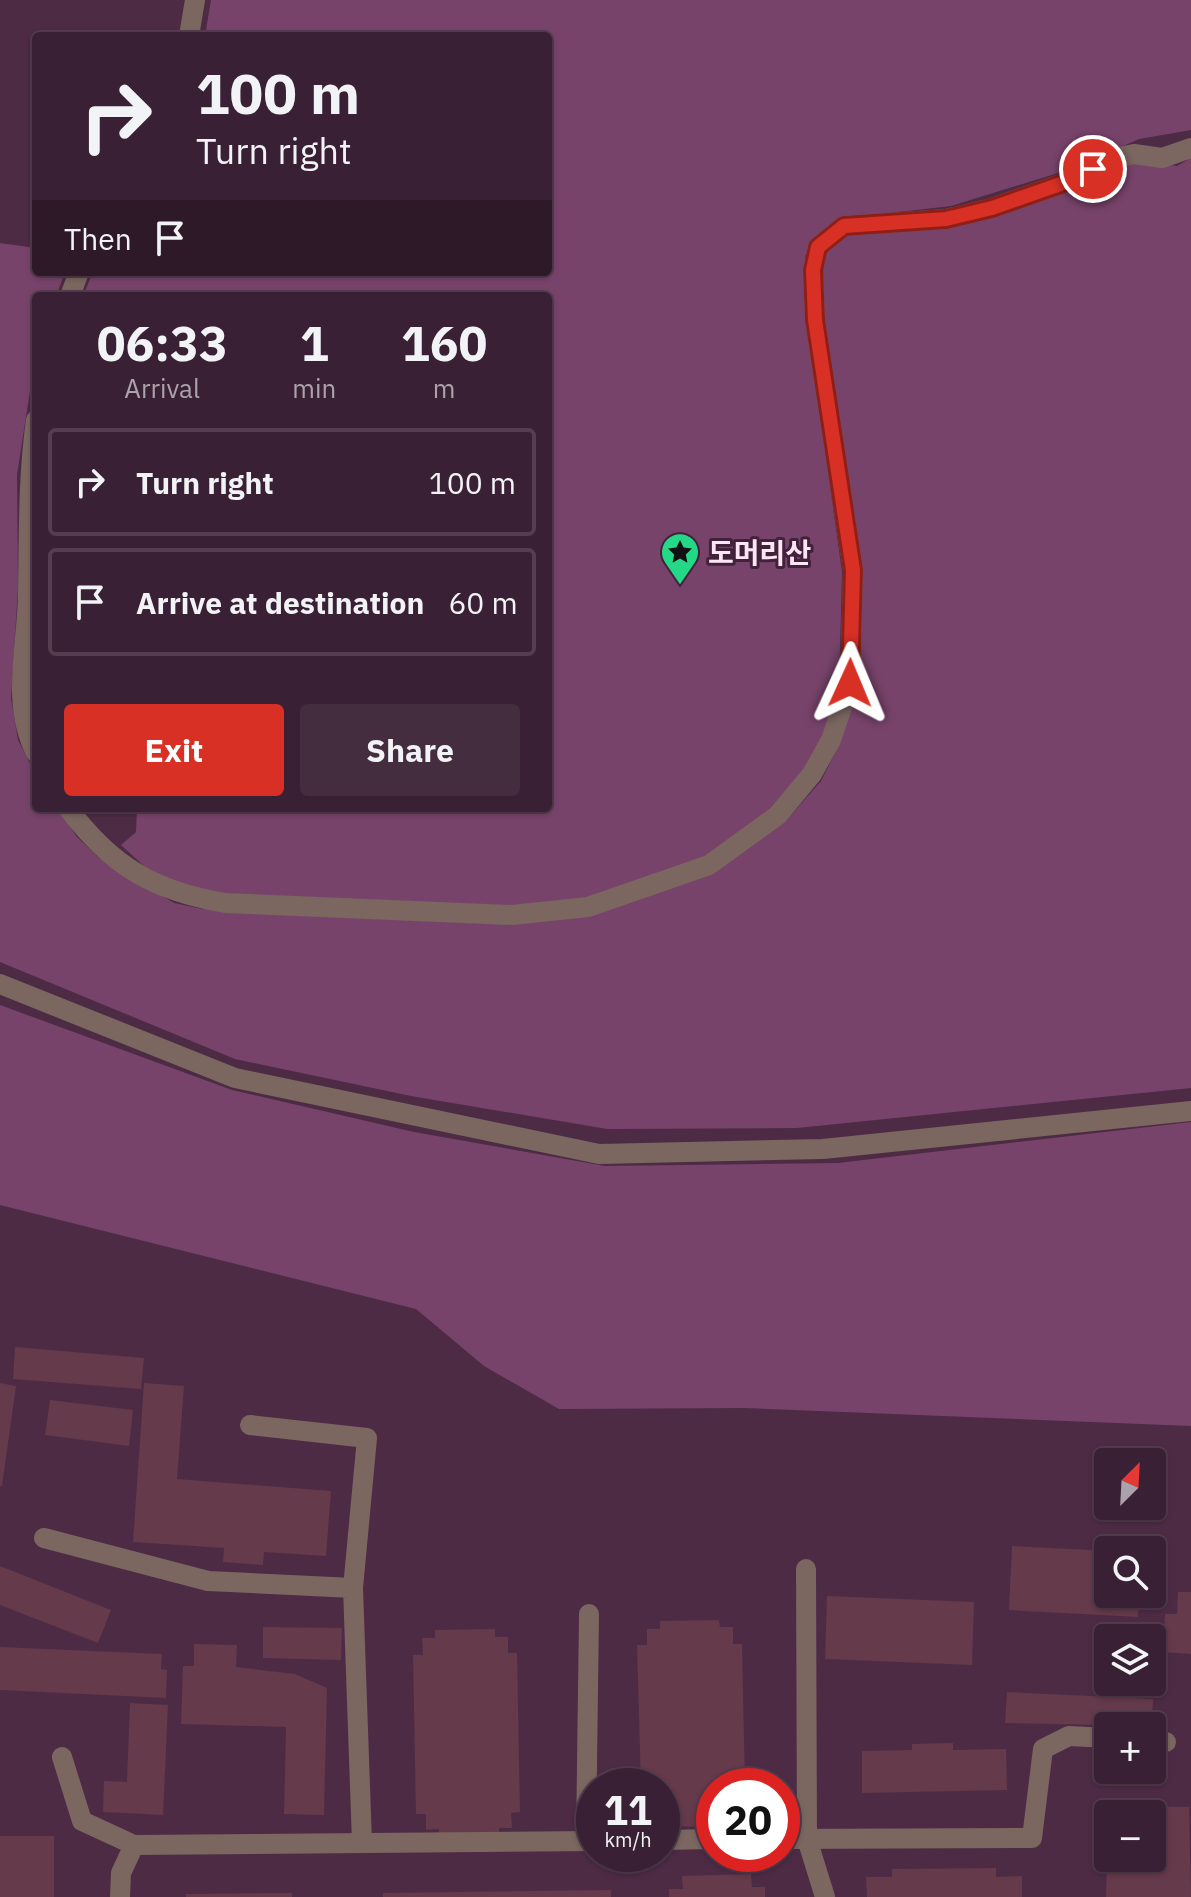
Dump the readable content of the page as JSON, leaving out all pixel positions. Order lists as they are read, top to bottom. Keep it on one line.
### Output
{"places":{"place":["도머리산"]},"north":"top right","page":{"turn":["100 m","Turn right"],"then":"Then","eta":["06:33","Arrival","1","min","160","m"],"list":[{"name":"Turn right","value":"100 m"},{"name":"Arrive at destination","value":"60 m"}],"buttons":["Exit","Share"],"map_buttons":["+","−"],"speed":"11 km/h","limit":"20"}}
